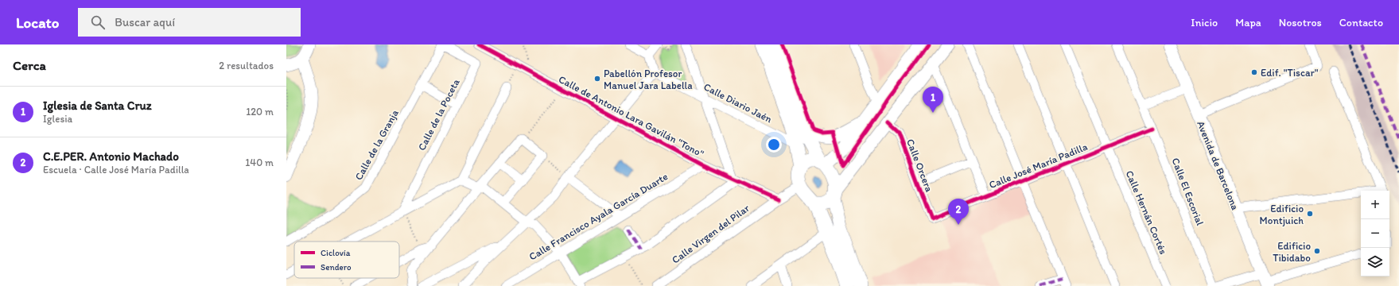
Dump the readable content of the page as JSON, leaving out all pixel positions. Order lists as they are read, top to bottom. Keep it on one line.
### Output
{"streets":{"street":["Calle Diario Jaén","Calle de la Poceta","Calle de Antonio Lara Gavilán \"Tono\"","Calle de la Granja","Calle Orcera","Calle José María Padilla","Avenida de Barcelona","Calle El Escorial","Calle Hernán Cortés","Calle Francisco Ayala García Duarte","Calle Virgen del Pilar"]},"crossings":[["Calle de la Poceta","Calle de la Granja"],["Calle de Antonio Lara Gavilán \"Tono\"","Calle Francisco Ayala García Duarte"],["Calle de Antonio Lara Gavilán \"Tono\"","Calle Virgen del Pilar"],["Calle Orcera","Calle José María Padilla"],["Calle José María Padilla","Calle El Escorial"],["Calle José María Padilla","Calle Hernán Cortés"]],"places":["Edif. \"Tiscar\"","Pabellón Profesor Manuel Jara Labella","Edificio Montjuich","Edificio Tibidabo"],"legend":["Ciclovía","Sendero"],"page":{"header":"Locato","search":"Buscar aquí","nav":["Inicio","Mapa","Nosotros","Contacto"],"heading":["Cerca","2 resultados"],"list":[{"mark":"1","name":"Iglesia de Santa Cruz","note":"Iglesia","value":"120 m"},{"mark":"2","name":"C.E.PER. Antonio Machado","note":"Escuela · Calle José María Padilla","value":"140 m"}],"pins":["1","2"],"map_buttons":["+","−"]}}
